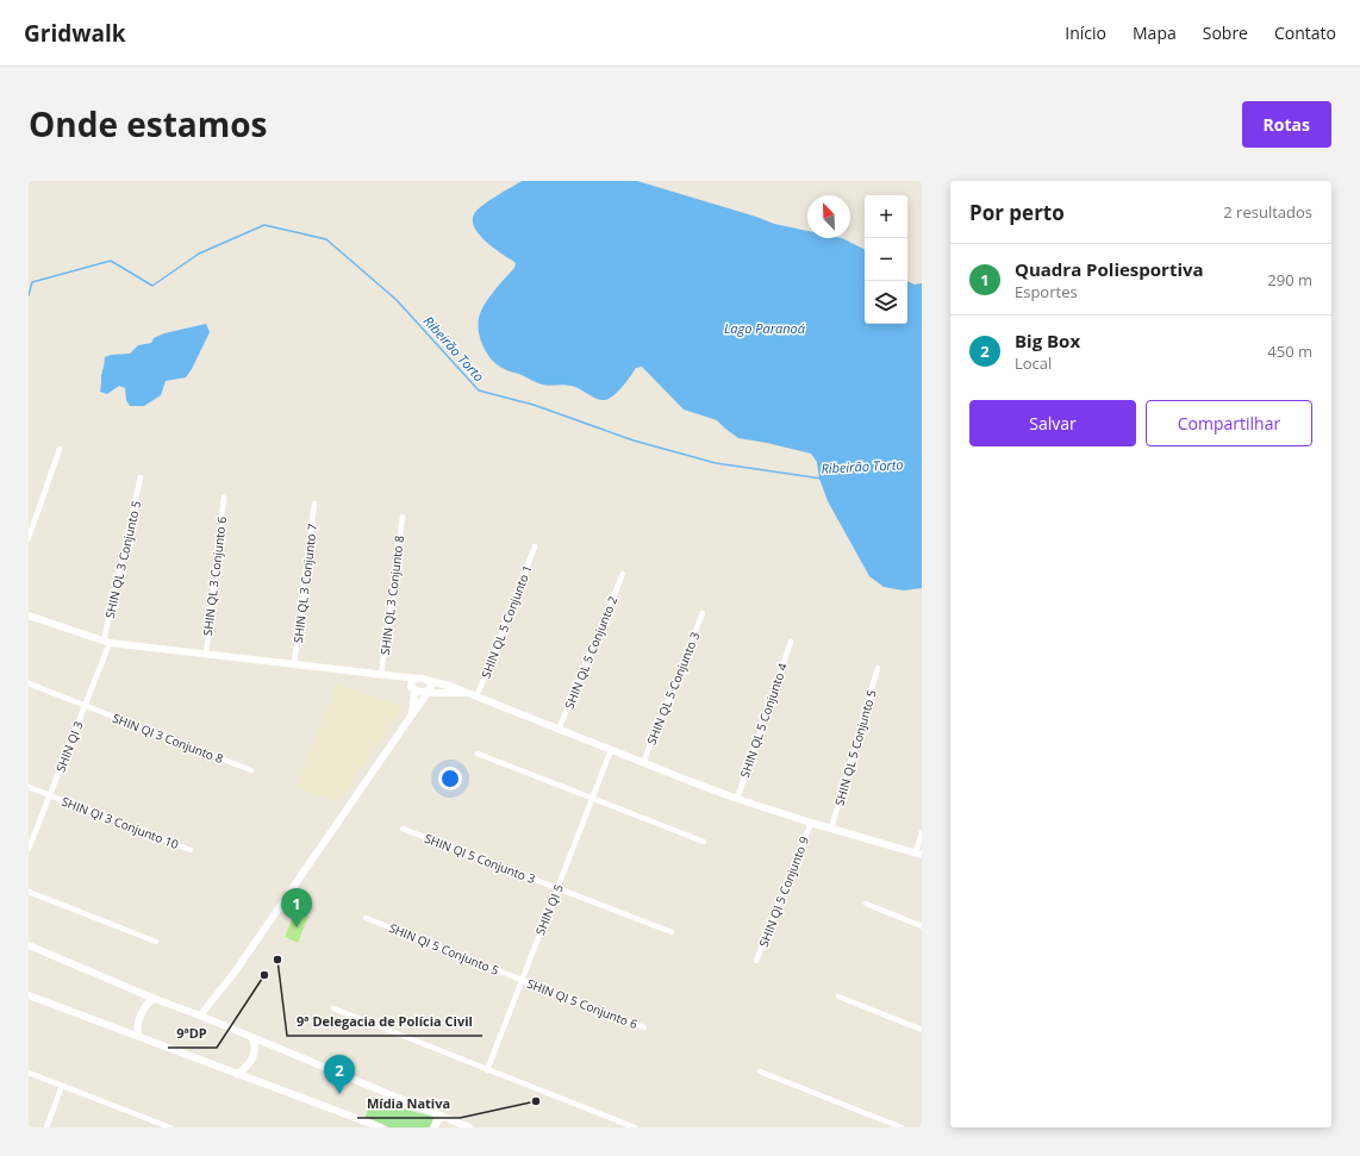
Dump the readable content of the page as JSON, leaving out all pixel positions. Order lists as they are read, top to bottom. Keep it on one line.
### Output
{"streets":{"street":["SHIN QL 3 Conjunto 5","SHIN QL 3 Conjunto 6","SHIN QL 3 Conjunto 7","SHIN QL 3 Conjunto 8","SHIN QL 5 Conjunto 1","SHIN QL 5 Conjunto 2","SHIN QL 5 Conjunto 3","SHIN QL 5 Conjunto 4","SHIN QI 3 Conjunto 8","SHIN QI 3","SHIN QL 5 Conjunto 5","SHIN QI 3 Conjunto 10","SHIN QI 5 Conjunto 3","SHIN QI 5 Conjunto 9","SHIN QI 5","SHIN QI 5 Conjunto 5","SHIN QI 5 Conjunto 6"]},"crossings":[["SHIN QL 3 Conjunto 5","SHIN QI 3"],["SHIN QI 3 Conjunto 8","SHIN QI 3"],["SHIN QI 3","SHIN QI 3 Conjunto 10"],["SHIN QI 5 Conjunto 3","SHIN QI 5"],["SHIN QI 5","SHIN QI 5 Conjunto 5"],["SHIN QI 5","SHIN QI 5 Conjunto 6"],["SHIN QI 5 Conjunto 5","SHIN QI 5 Conjunto 6"]],"water":["Lago Paranoá","Ribeirão Torto"],"places":["9ª Delegacia de Polícia Civil","9ªDP","Mídia Nativa"],"north":"top left","page":{"header":"Gridwalk","nav":["Início","Mapa","Sobre","Contato"],"title":"Onde estamos","buttons":["Rotas",["Salvar","Compartilhar"]],"heading":["Por perto","2 resultados"],"map_buttons":["+","−"],"list":[{"mark":"1","name":"Quadra Poliesportiva","note":"Esportes","value":"290 m"},{"mark":"2","name":"Big Box","note":"Local","value":"450 m"}],"pins":["1","2"]}}
